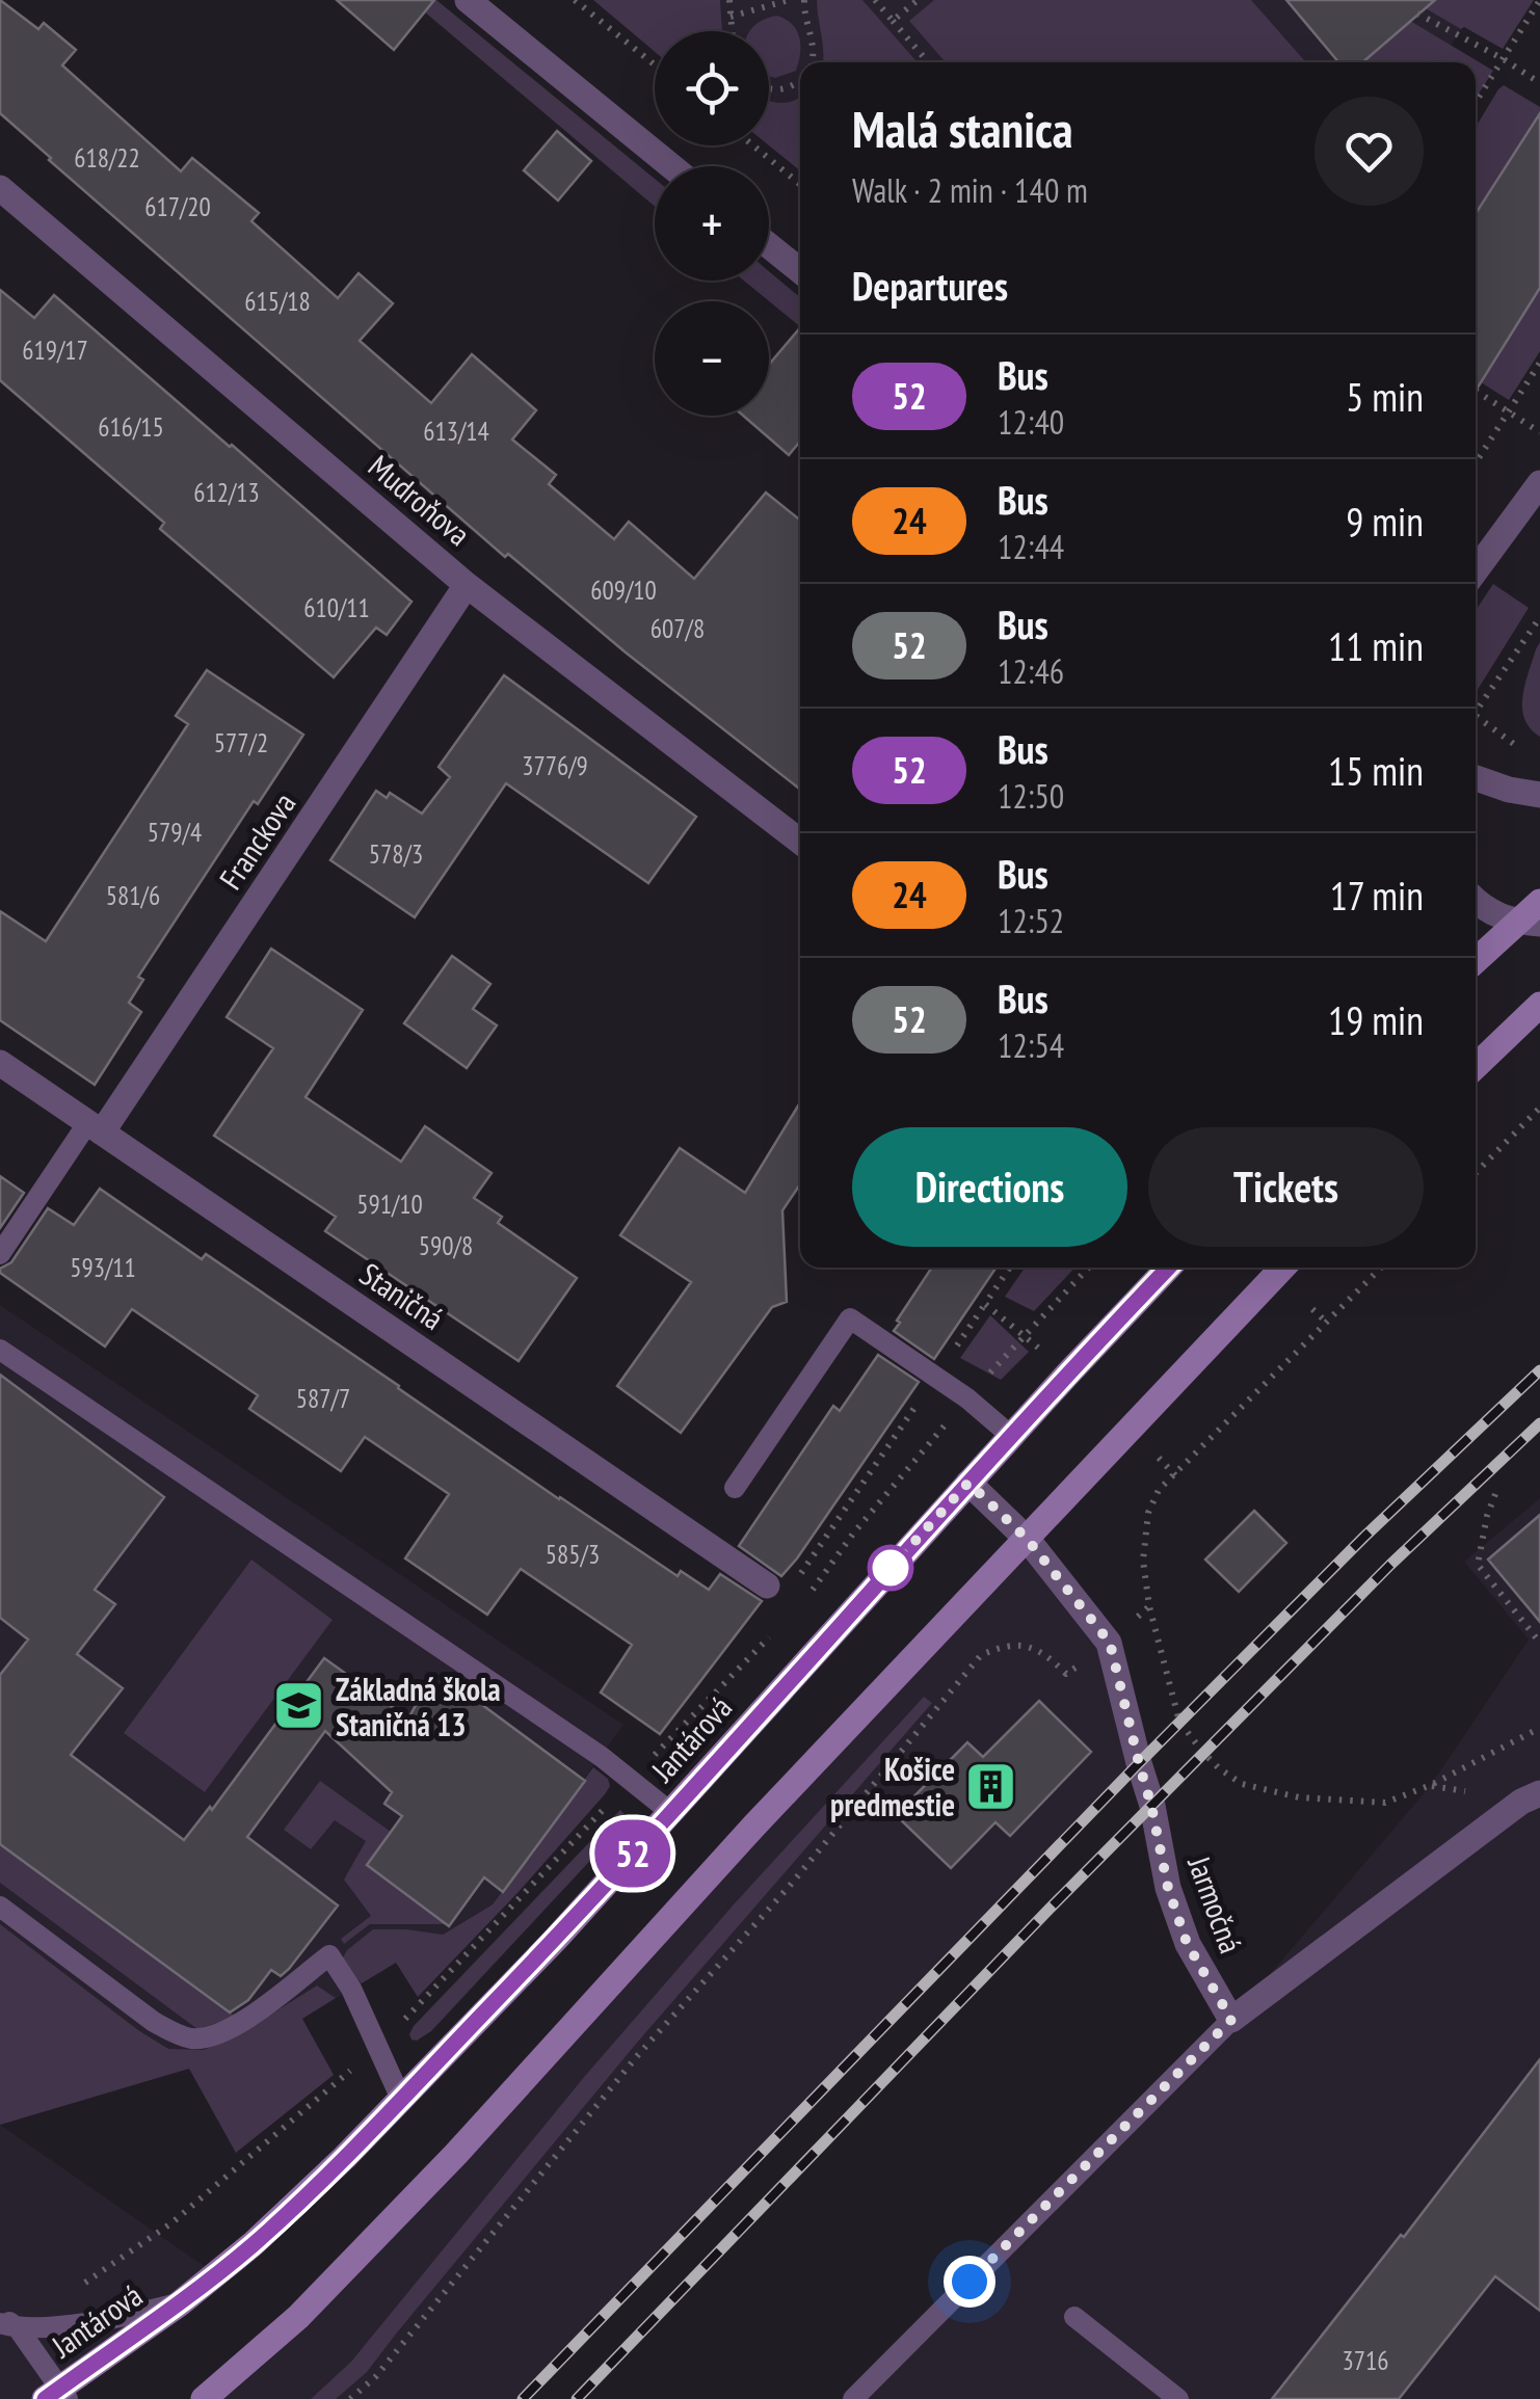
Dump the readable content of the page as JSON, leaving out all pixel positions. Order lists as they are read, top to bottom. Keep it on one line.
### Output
{"streets":{"street":["Mudroňova","Franckova","Staničná","Jantárová","Jarmočná"]},"crossings":[["Mudroňova","Franckova"],["Franckova","Staničná"],["Jantárová","Jarmočná"]],"places":{"school or university":["Základná škola Staničná 13"],"building":["Košice predmestie"]},"lines":["bus line 52"],"house_numbers":["618/22","617/20","615/18","619/17","616/15","613/14","612/13","609/10","610/11","607/8","577/2","3776/9","579/4","578/3","581/6","591/10","590/8","593/11","587/7","585/3","3716"],"page":{"on_map":"52","map_buttons":["+","−"],"heading":[["Malá stanica","Walk · 2 min · 140 m"],"Departures"],"list":[{"mark":"52","name":"Bus","note":"12:40","value":"5 min"},{"mark":"24","name":"Bus","note":"12:44","value":"9 min"},{"mark":"52","name":"Bus","note":"12:46","value":"11 min"},{"mark":"52","name":"Bus","note":"12:50","value":"15 min"},{"mark":"24","name":"Bus","note":"12:52","value":"17 min"},{"mark":"52","name":"Bus","note":"12:54","value":"19 min"}],"buttons":["Directions","Tickets"]}}
